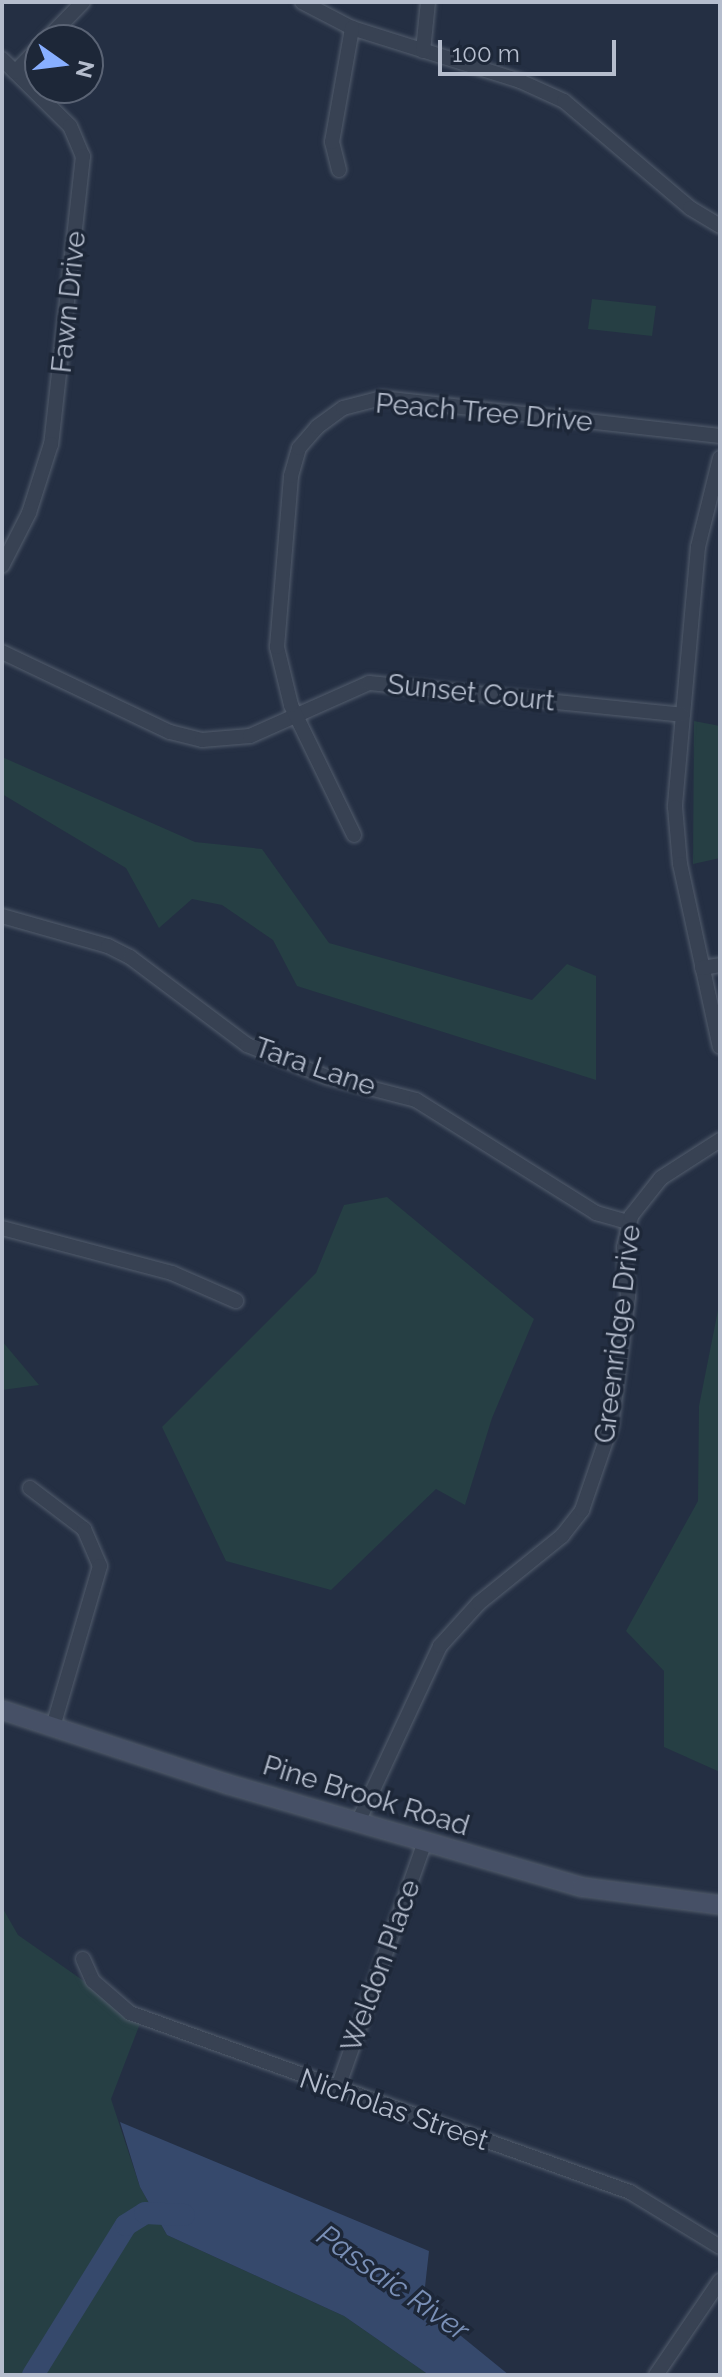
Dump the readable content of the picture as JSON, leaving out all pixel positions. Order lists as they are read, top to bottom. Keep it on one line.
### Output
{"streets":{"street":["Fawn Drive","Peach Tree Drive","Sunset Court","Tara Lane","Greenridge Drive","Pine Brook Road","Weldon Place","Nicholas Street"]},"crossings":[["Peach Tree Drive","Sunset Court"],["Tara Lane","Greenridge Drive"],["Greenridge Drive","Pine Brook Road"],["Pine Brook Road","Weldon Place"],["Weldon Place","Nicholas Street"]],"water":["Passaic River"],"scale_bar":"100 m","north":"right"}
